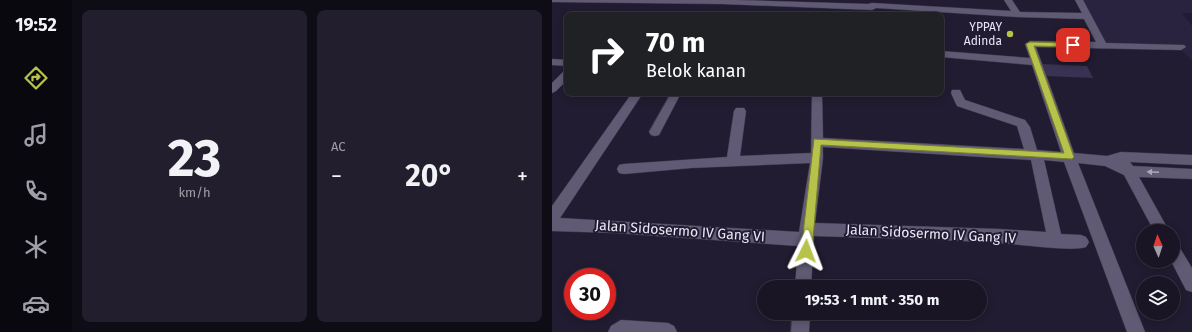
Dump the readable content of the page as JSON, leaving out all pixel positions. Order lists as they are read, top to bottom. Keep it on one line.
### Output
{"streets":{"street":["Jalan Sidosermo IV Gang VI","Jalan Sidosermo IV Gang IV"]},"crossings":[["Jalan Sidosermo IV Gang VI","Jalan Sidosermo IV Gang IV"]],"places":["YPPAY Adinda"],"north":"top","page":{"tabs":"19:52","tile":[["23","km/h"],"AC"],"turn":["70 m","Belok kanan"],"heat":["−","20°","+"],"limit":"30","trip":"19:53 · 1 mnt · 350 m"}}
